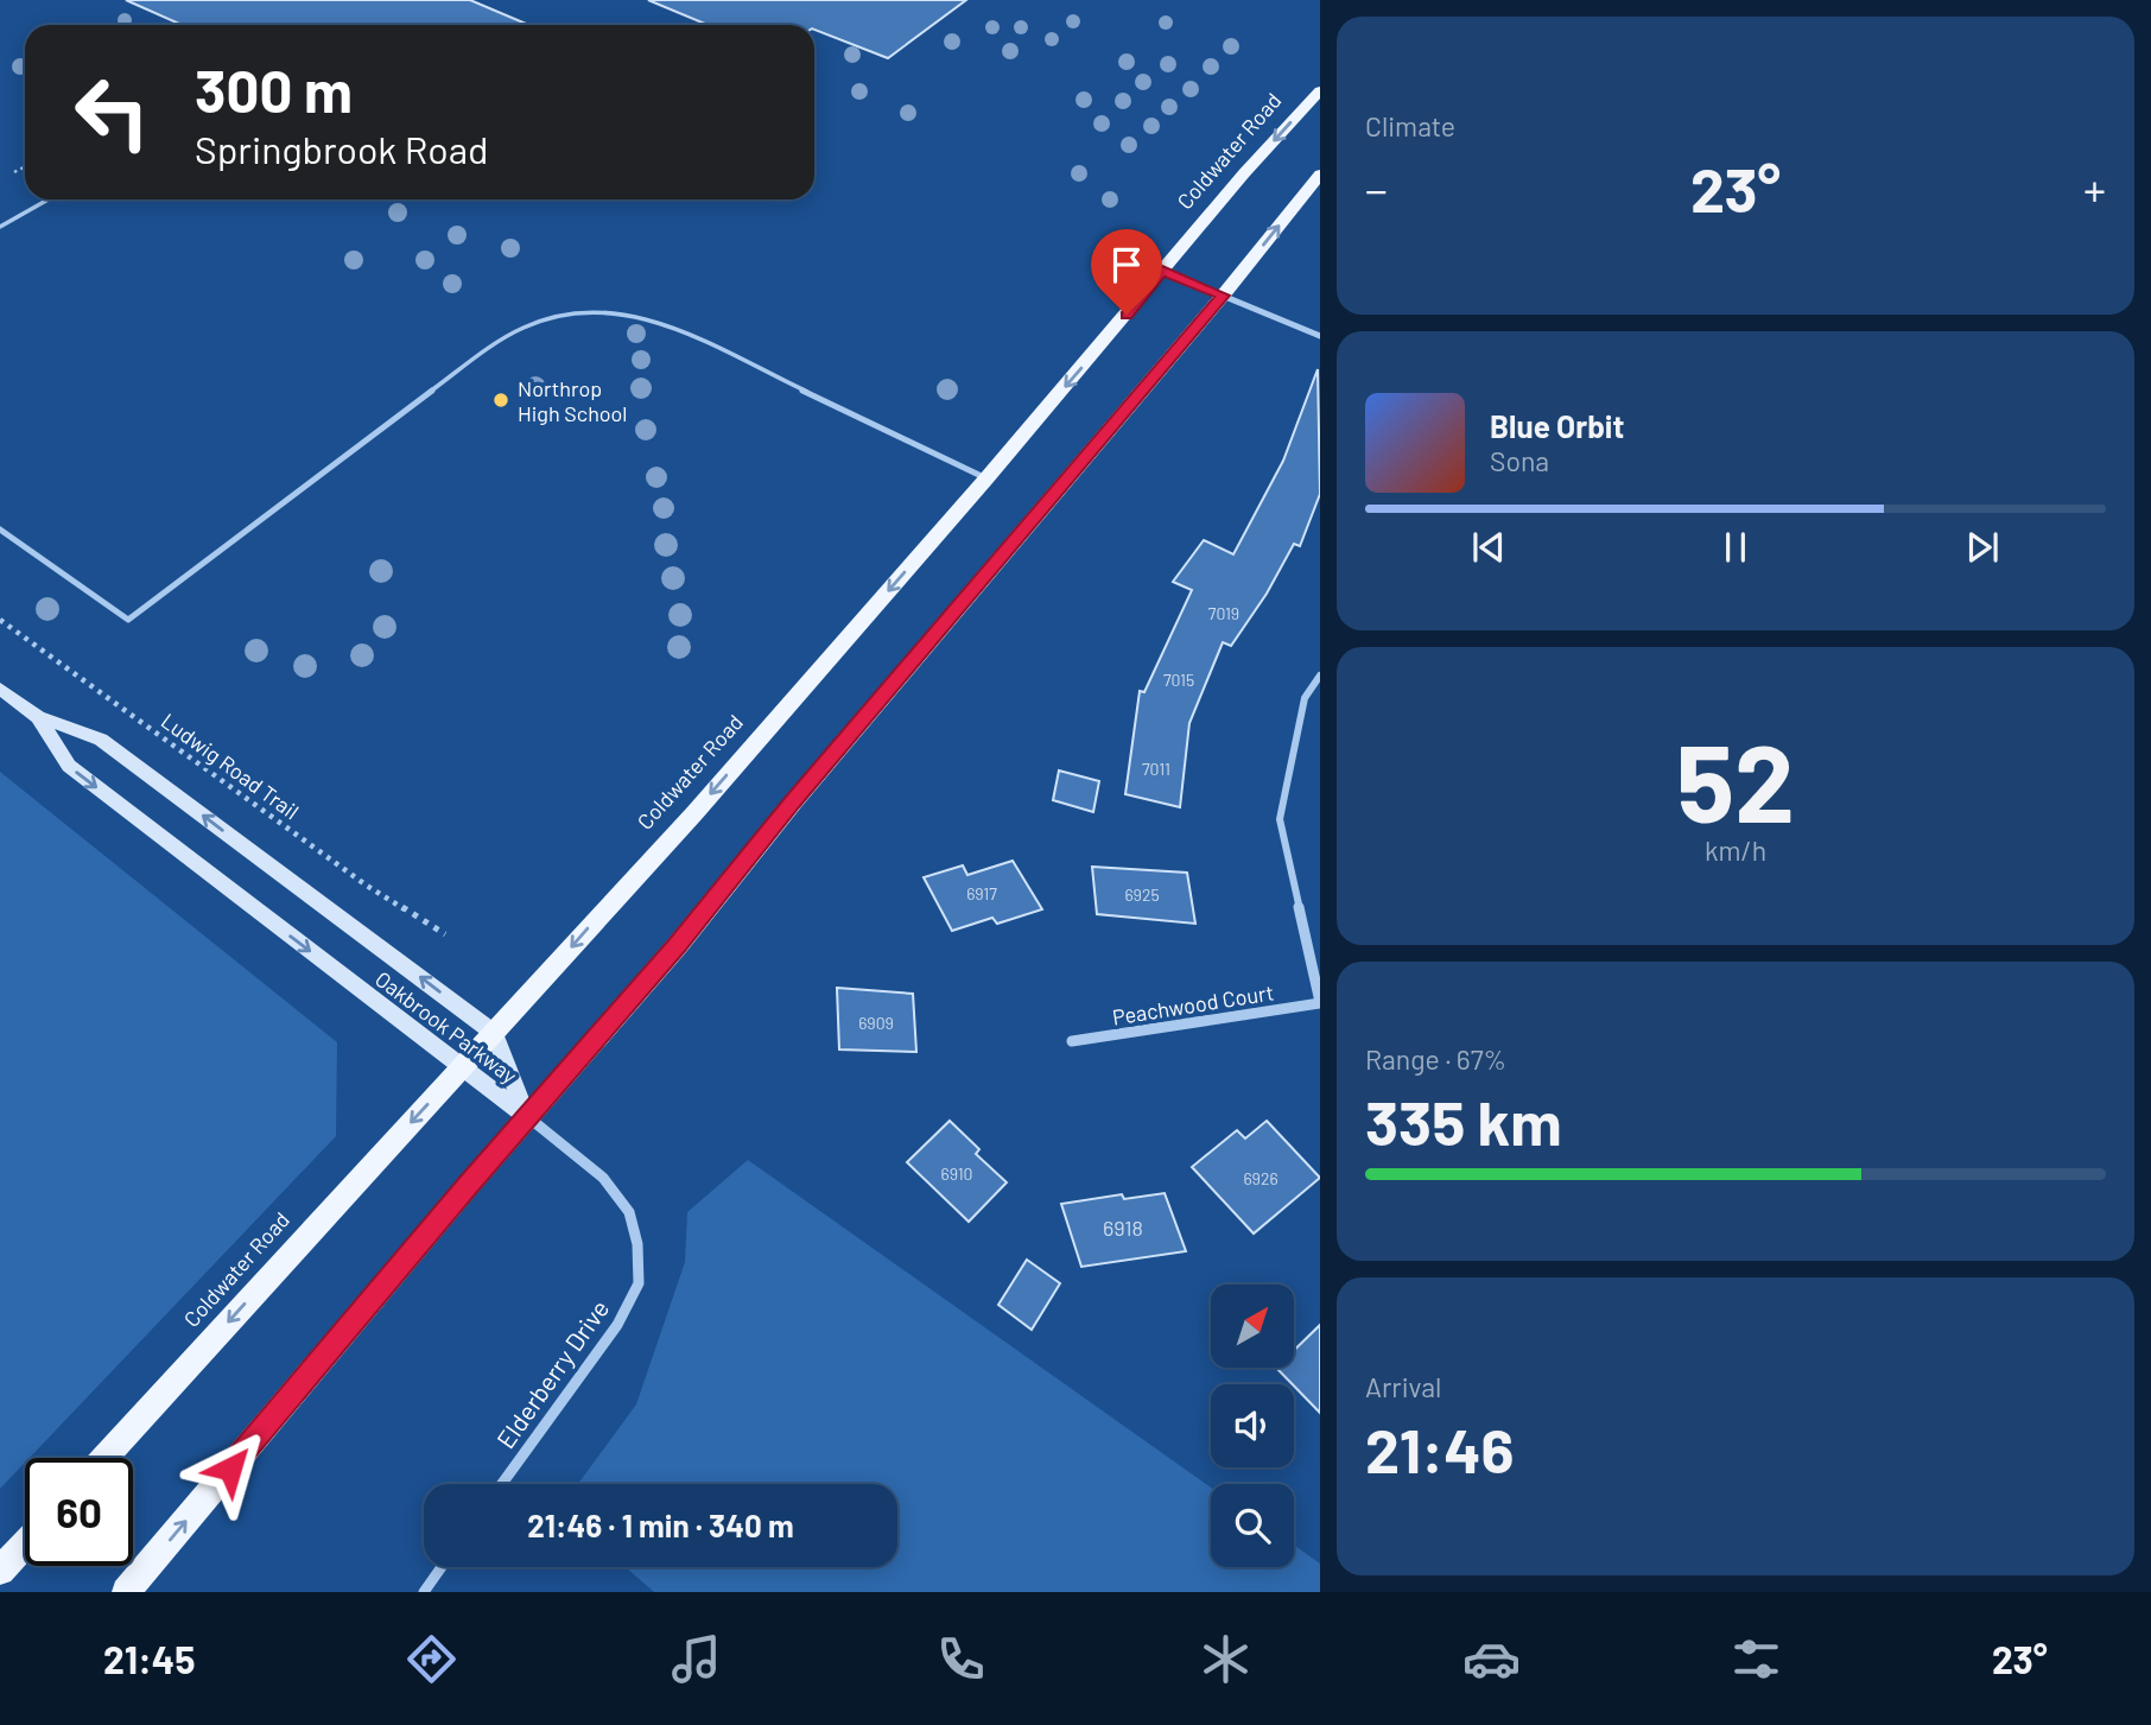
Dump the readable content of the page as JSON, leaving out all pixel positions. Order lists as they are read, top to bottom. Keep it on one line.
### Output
{"streets":{"main road":["Coldwater Road","Oakbrook Parkway"],"street":["Peachwood Court","Elderberry Drive"],"path":["Ludwig Road Trail"]},"crossings":[["Coldwater Road","Oakbrook Parkway"],["Oakbrook Parkway","Elderberry Drive"]],"places":["Northrop High School"],"house_numbers":["7019","7015","7011","6917","6925","6909","6910","6926","6918"],"north":"top right","page":{"tile":["Climate",["52","km/h"],["Range · 67%","335 km"],["Arrival","21:46"]],"turn":["300 m","Springbrook Road"],"heat":["−","23°","+"],"song":["Blue Orbit","Sona"],"limit":"60","trip":"21:46 · 1 min · 340 m","tabs":["21:45","23°"]}}
